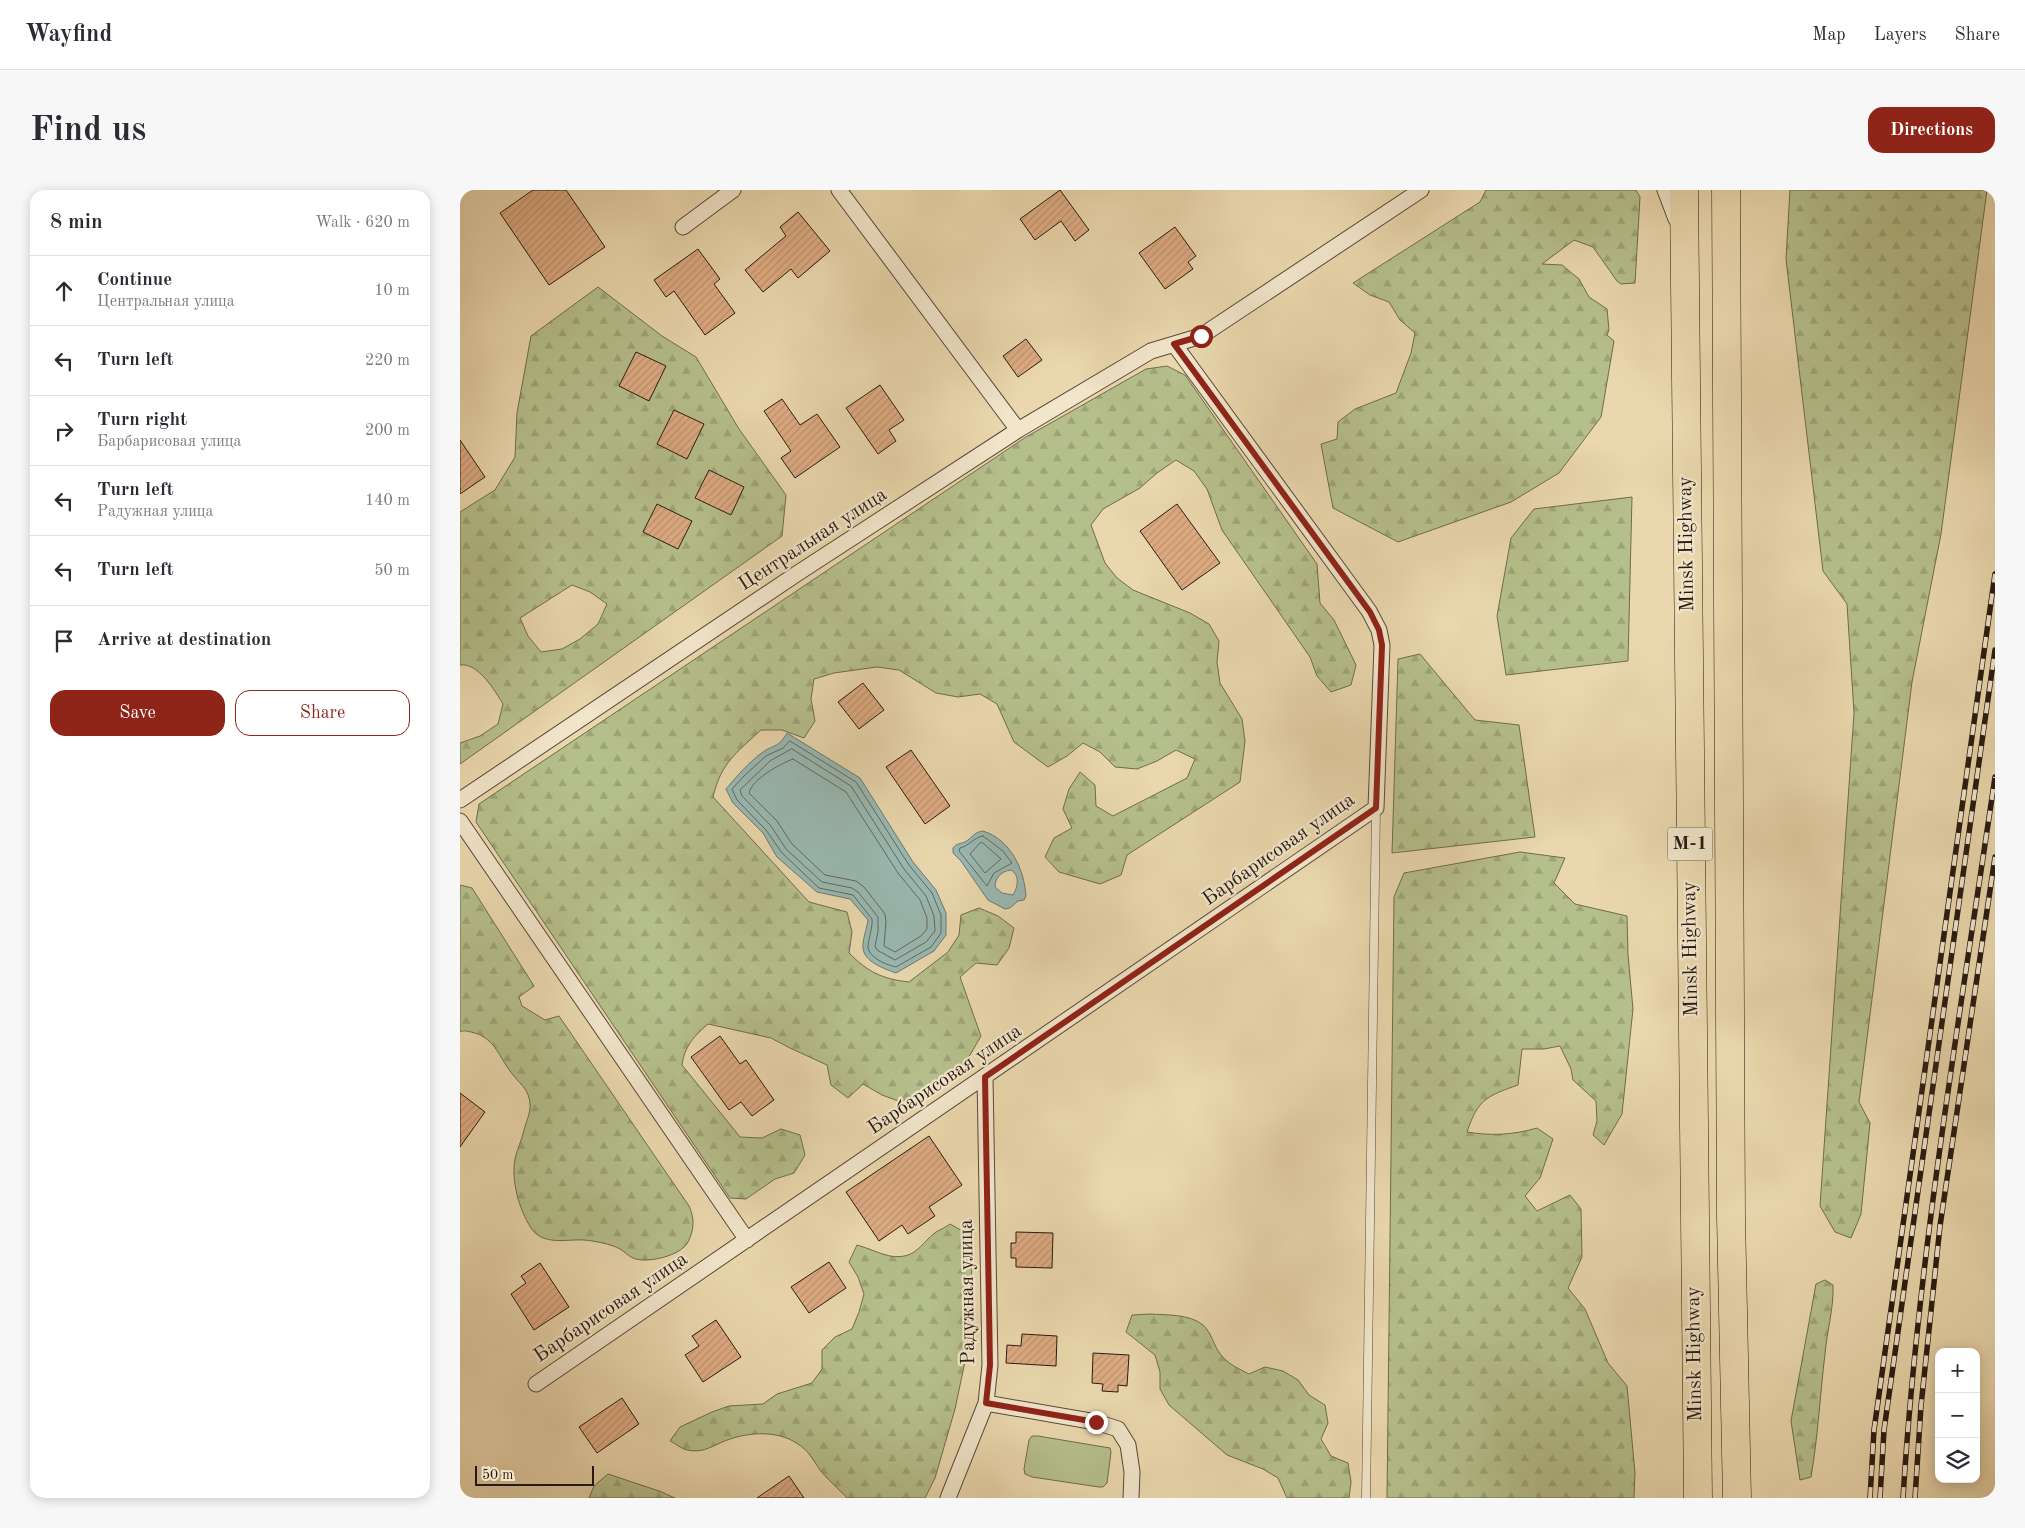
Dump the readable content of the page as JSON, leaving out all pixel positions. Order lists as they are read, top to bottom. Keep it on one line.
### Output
{"streets":{"highway":["Minsk Highway","М-1"],"street":["Центральная улица","Барбарисовая улица","Радужная улица"]},"crossings":[["Барбарисовая улица","Радужная улица"]],"scale_bar":"50 m","page":{"header":"Wayfind","nav":["Map","Layers","Share"],"buttons":["Directions",["Save","Share"]],"title":"Find us","heading":["8 min","Walk · 620 m"],"list":[["Continue","Центральная улица","10 m"],["Turn left","220 m"],["Turn right","Барбарисовая улица","200 m"],["Turn left","Радужная улица","140 m"],["Turn left","50 m"],"Arrive at destination"],"map_buttons":["+","−"],"scale":"50 m"}}
